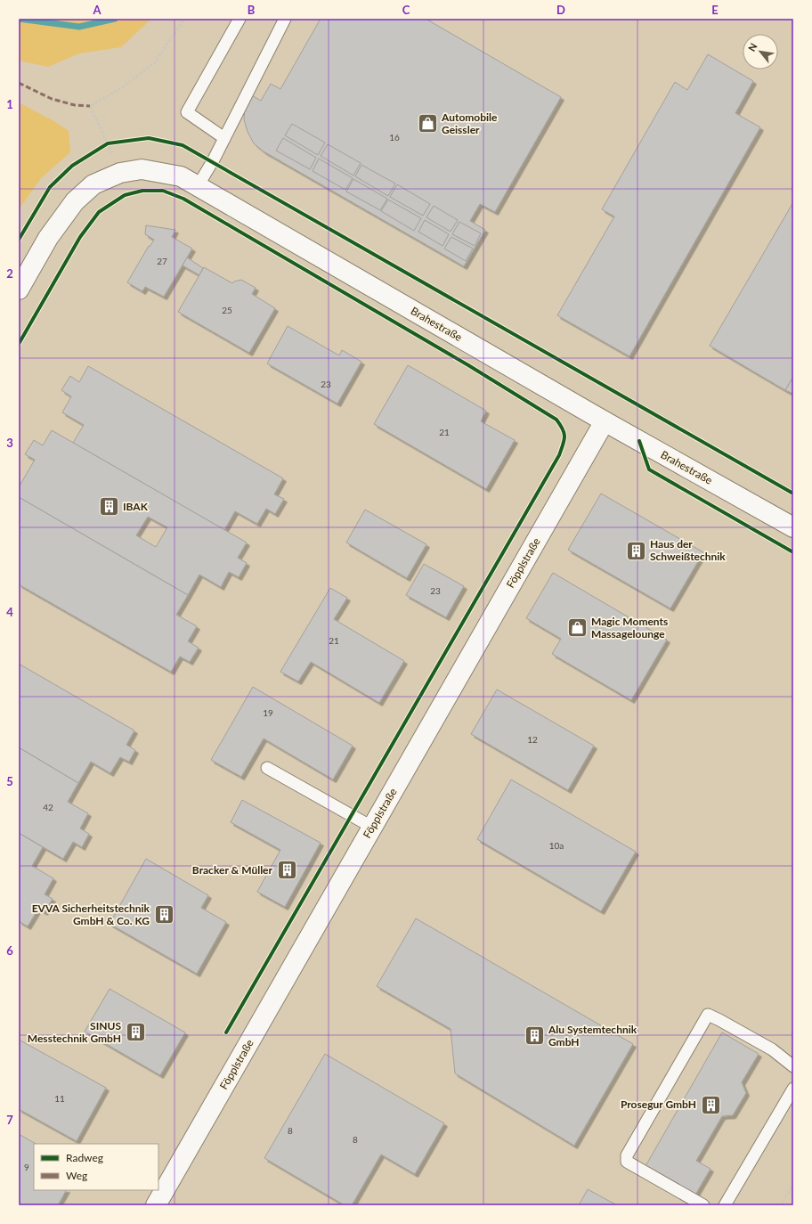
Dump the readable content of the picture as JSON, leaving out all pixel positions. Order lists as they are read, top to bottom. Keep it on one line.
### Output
{"streets":{"street":["Brahestraße","Föpplstraße"]},"crossings":[["Brahestraße","Föpplstraße"]],"places":{"shop":["Automobile Geissler","Magic Moments Massagelounge"],"building":["IBAK","Haus der Schweißtechnik","Bracker & Müller","EVVA Sicherheitstechnik GmbH & Co. KG","SINUS Messtechnik GmbH","Alu Systemtechnik GmbH","Prosegur GmbH"]},"house_numbers":["16","27","25","23","21","23","21","19","12","42","10a","11","8","8","9"],"legend":["Radweg","Weg"],"north":"top left","grid":{"columns":["A","B","C","D","E"],"rows":["1","2","3","4","5","6","7"]}}
